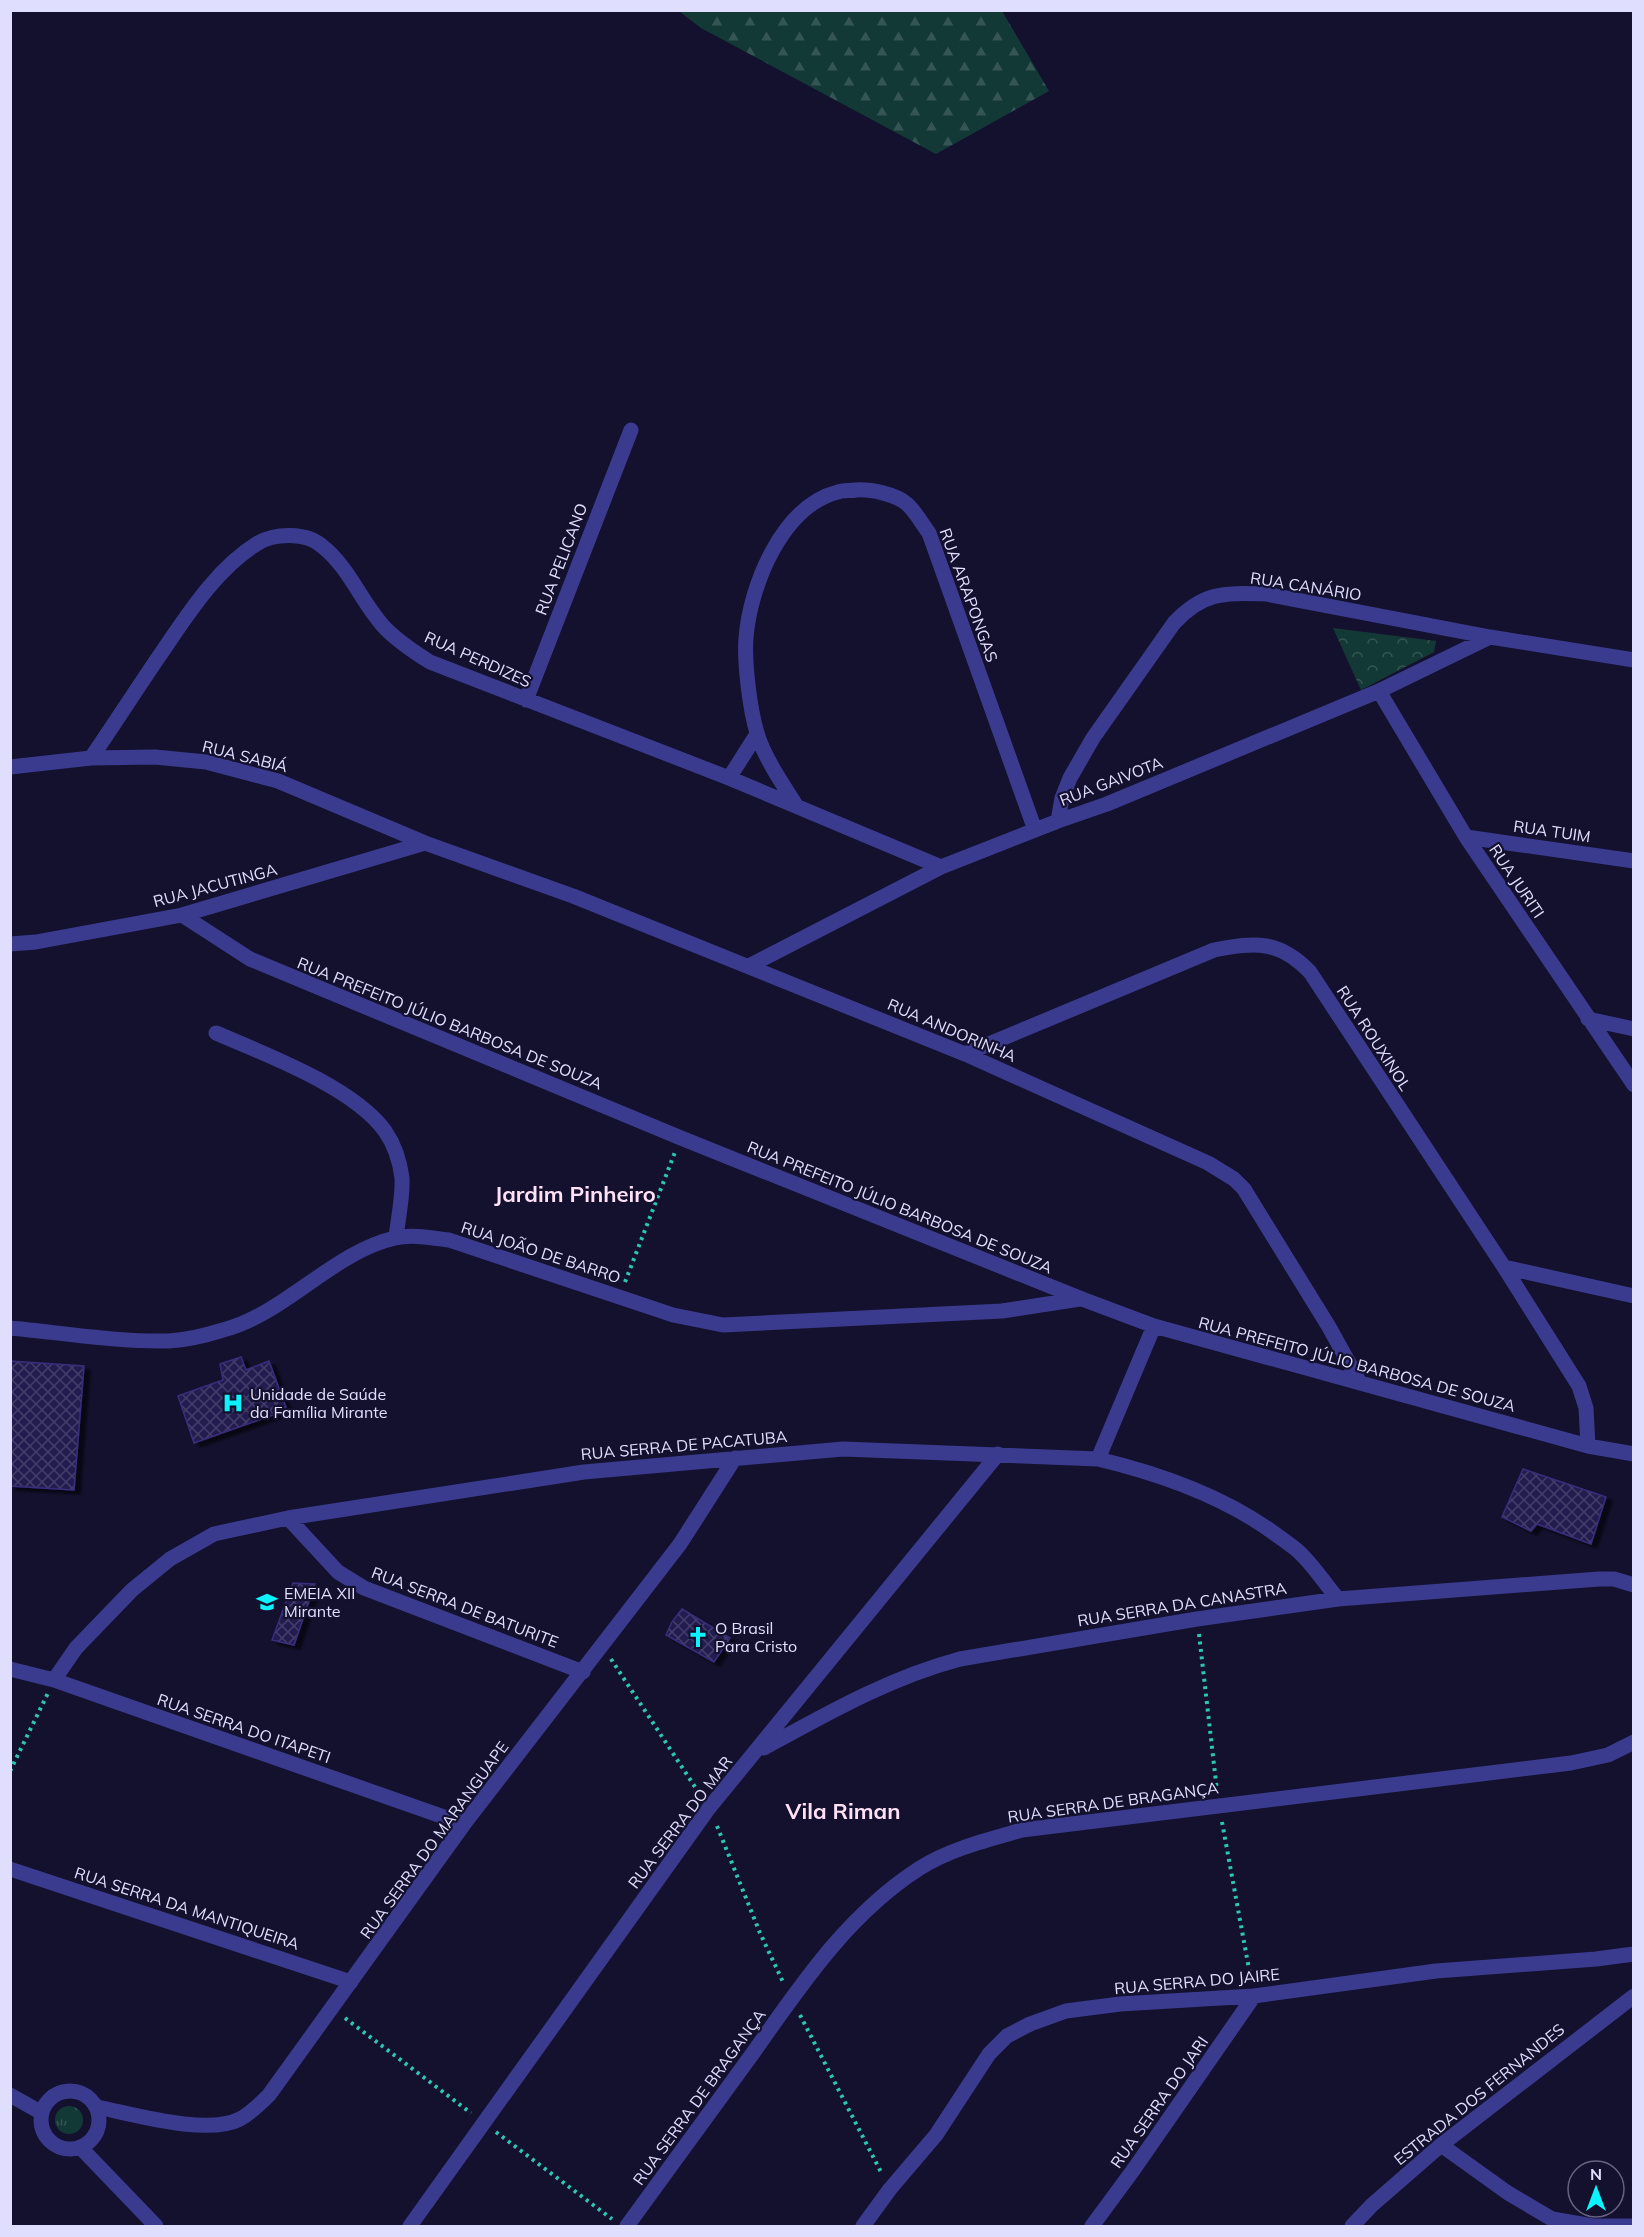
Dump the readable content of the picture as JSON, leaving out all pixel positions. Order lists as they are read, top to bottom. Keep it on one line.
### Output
{"streets":{"street":["RUA PELICANO","RUA CANÁRIO","RUA ARAPONGAS","RUA PERDIZES","RUA SABIÁ","RUA GAIVOTA","RUA TUIM","RUA JURITI","RUA JACUTINGA","RUA PREFEITO JÚLIO BARBOSA DE SOUZA","RUA ANDORINHA","RUA ROUXINOL","RUA JOÃO DE BARRO","RUA SERRA DE PACATUBA","RUA SERRA DA CANASTRA","RUA SERRA DE BATURITE","RUA SERRA DO ITAPETI","RUA SERRA DE BRAGANÇA","RUA SERRA DO MAR","RUA SERRA DO MARANGUAPE","RUA SERRA DA MANTIQUEIRA","RUA SERRA DO JAIRE","ESTRADA DOS FERNANDES","RUA SERRA DO JARI"]},"crossings":[["RUA PELICANO","RUA PERDIZES"],["RUA CANÁRIO","RUA GAIVOTA"],["RUA ARAPONGAS","RUA PERDIZES"],["RUA ARAPONGAS","RUA GAIVOTA"],["RUA PERDIZES","RUA SABIÁ"],["RUA PERDIZES","RUA GAIVOTA"],["RUA SABIÁ","RUA JACUTINGA"],["RUA SABIÁ","RUA ANDORINHA"],["RUA GAIVOTA","RUA JURITI"],["RUA GAIVOTA","RUA ANDORINHA"],["RUA TUIM","RUA JURITI"],["RUA JACUTINGA","RUA PREFEITO JÚLIO BARBOSA DE SOUZA"],["RUA JACUTINGA","RUA ANDORINHA"],["RUA PREFEITO JÚLIO BARBOSA DE SOUZA","RUA ANDORINHA"],["RUA PREFEITO JÚLIO BARBOSA DE SOUZA","RUA ROUXINOL"],["RUA PREFEITO JÚLIO BARBOSA DE SOUZA","RUA JOÃO DE BARRO"],["RUA ANDORINHA","RUA ROUXINOL"],["RUA SERRA DE PACATUBA","RUA SERRA DA CANASTRA"],["RUA SERRA DE PACATUBA","RUA SERRA DE BATURITE"],["RUA SERRA DE PACATUBA","RUA SERRA DO ITAPETI"],["RUA SERRA DE PACATUBA","RUA SERRA DO MAR"],["RUA SERRA DE PACATUBA","RUA SERRA DO MARANGUAPE"],["RUA SERRA DA CANASTRA","RUA SERRA DO MAR"],["RUA SERRA DE BATURITE","RUA SERRA DO MARANGUAPE"],["RUA SERRA DO ITAPETI","RUA SERRA DO MARANGUAPE"],["RUA SERRA DO MARANGUAPE","RUA SERRA DA MANTIQUEIRA"],["RUA SERRA DO JAIRE","RUA SERRA DO JARI"]],"districts":["Jardim Pinheiro","Vila Riman"],"places":{"hospital":["Unidade de Saúde da Família Mirante"],"school or university":["EMEIA XII Mirante"],"church":["O Brasil Para Cristo"]},"north":"top"}
